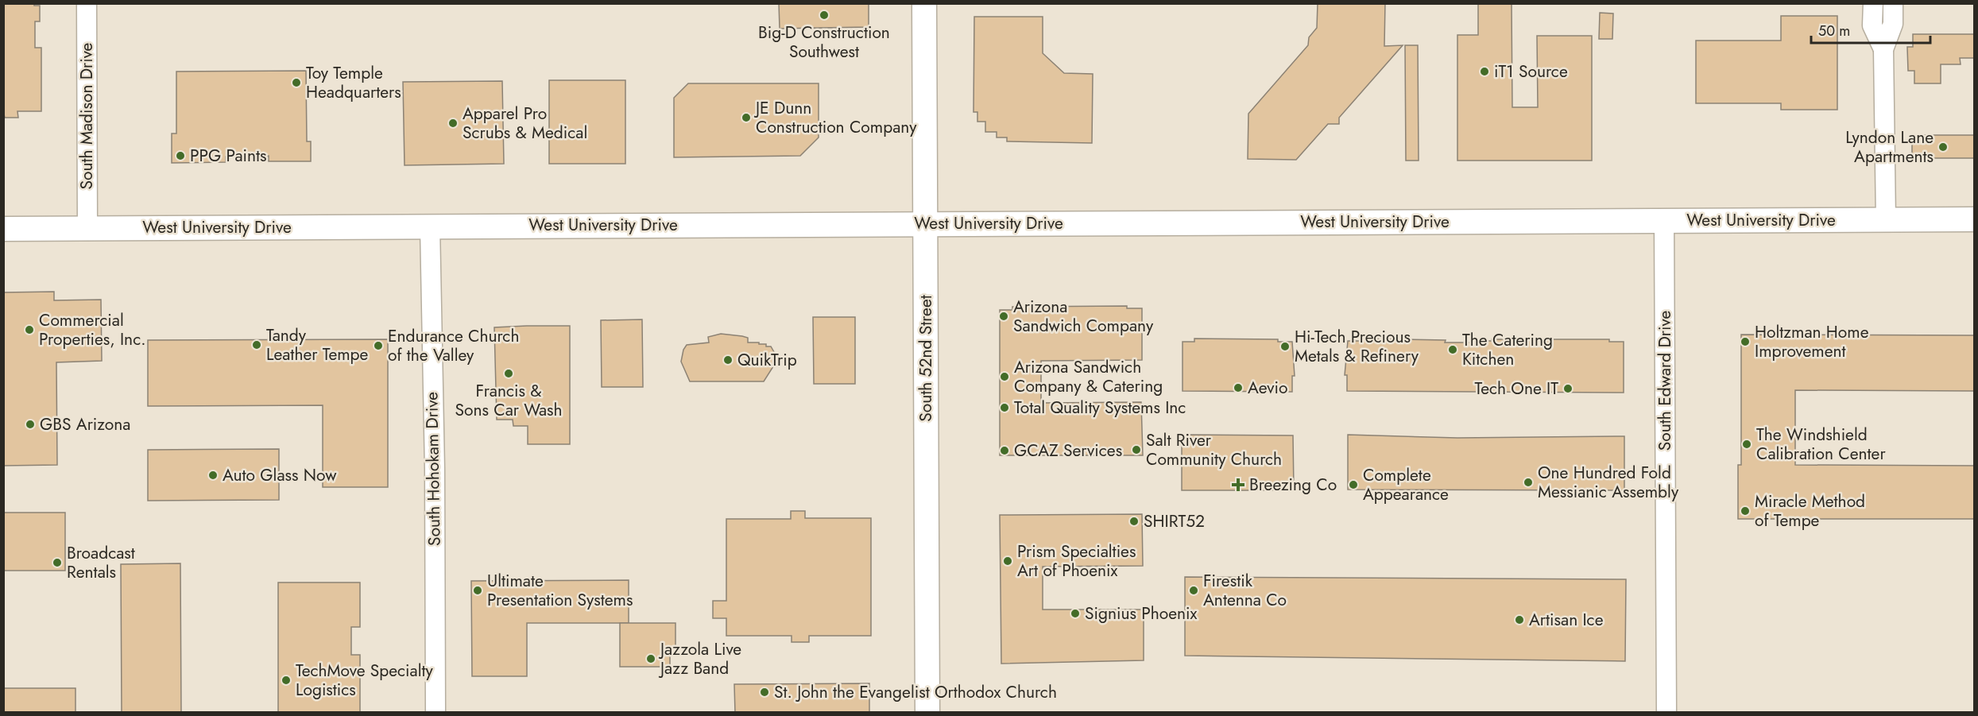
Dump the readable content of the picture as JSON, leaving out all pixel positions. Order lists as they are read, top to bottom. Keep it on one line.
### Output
{"streets":{"main road":["West University Drive","South 52nd Street"],"street":["South Madison Drive","South Edward Drive","South Hohokam Drive"]},"crossings":[["South Madison Drive","West University Drive"],["West University Drive","South 52nd Street"],["West University Drive","South Edward Drive"],["West University Drive","South Hohokam Drive"]],"places":{"other":["Big-D Construction Southwest","iT1 Source","Toy Temple Headquarters","JE Dunn Construction Company","Apparel Pro Scrubs & Medical","Lyndon Lane Apartments","PPG Paints","Arizona Sandwich Company","Commercial Properties, Inc.","Holtzman Home Improvement","Tandy Leather Tempe","Endurance Church of the Valley","Hi-Tech Precious Metals & Refinery","The Catering Kitchen","QuikTrip","Francis & Sons Car Wash","Arizona Sandwich Company & Catering","Aevio","Tech One IT","Total Quality Systems Inc","GBS Arizona","The Windshield Calibration Center","Salt River Community Church","GCAZ Services","Auto Glass Now","One Hundred Fold Messianic Assembly","Complete Appearance","Miracle Method of Tempe","SHIRT52","Prism Specialties Art of Phoenix","Broadcast Rentals","Ultimate Presentation Systems","Firestik Antenna Co","Signius Phoenix","Artisan Ice","Jazzola Live Jazz Band","TechMove Specialty Logistics","St. John the Evangelist Orthodox Church"],"health":["Breezing Co"]},"scale_bar":"50 m"}
